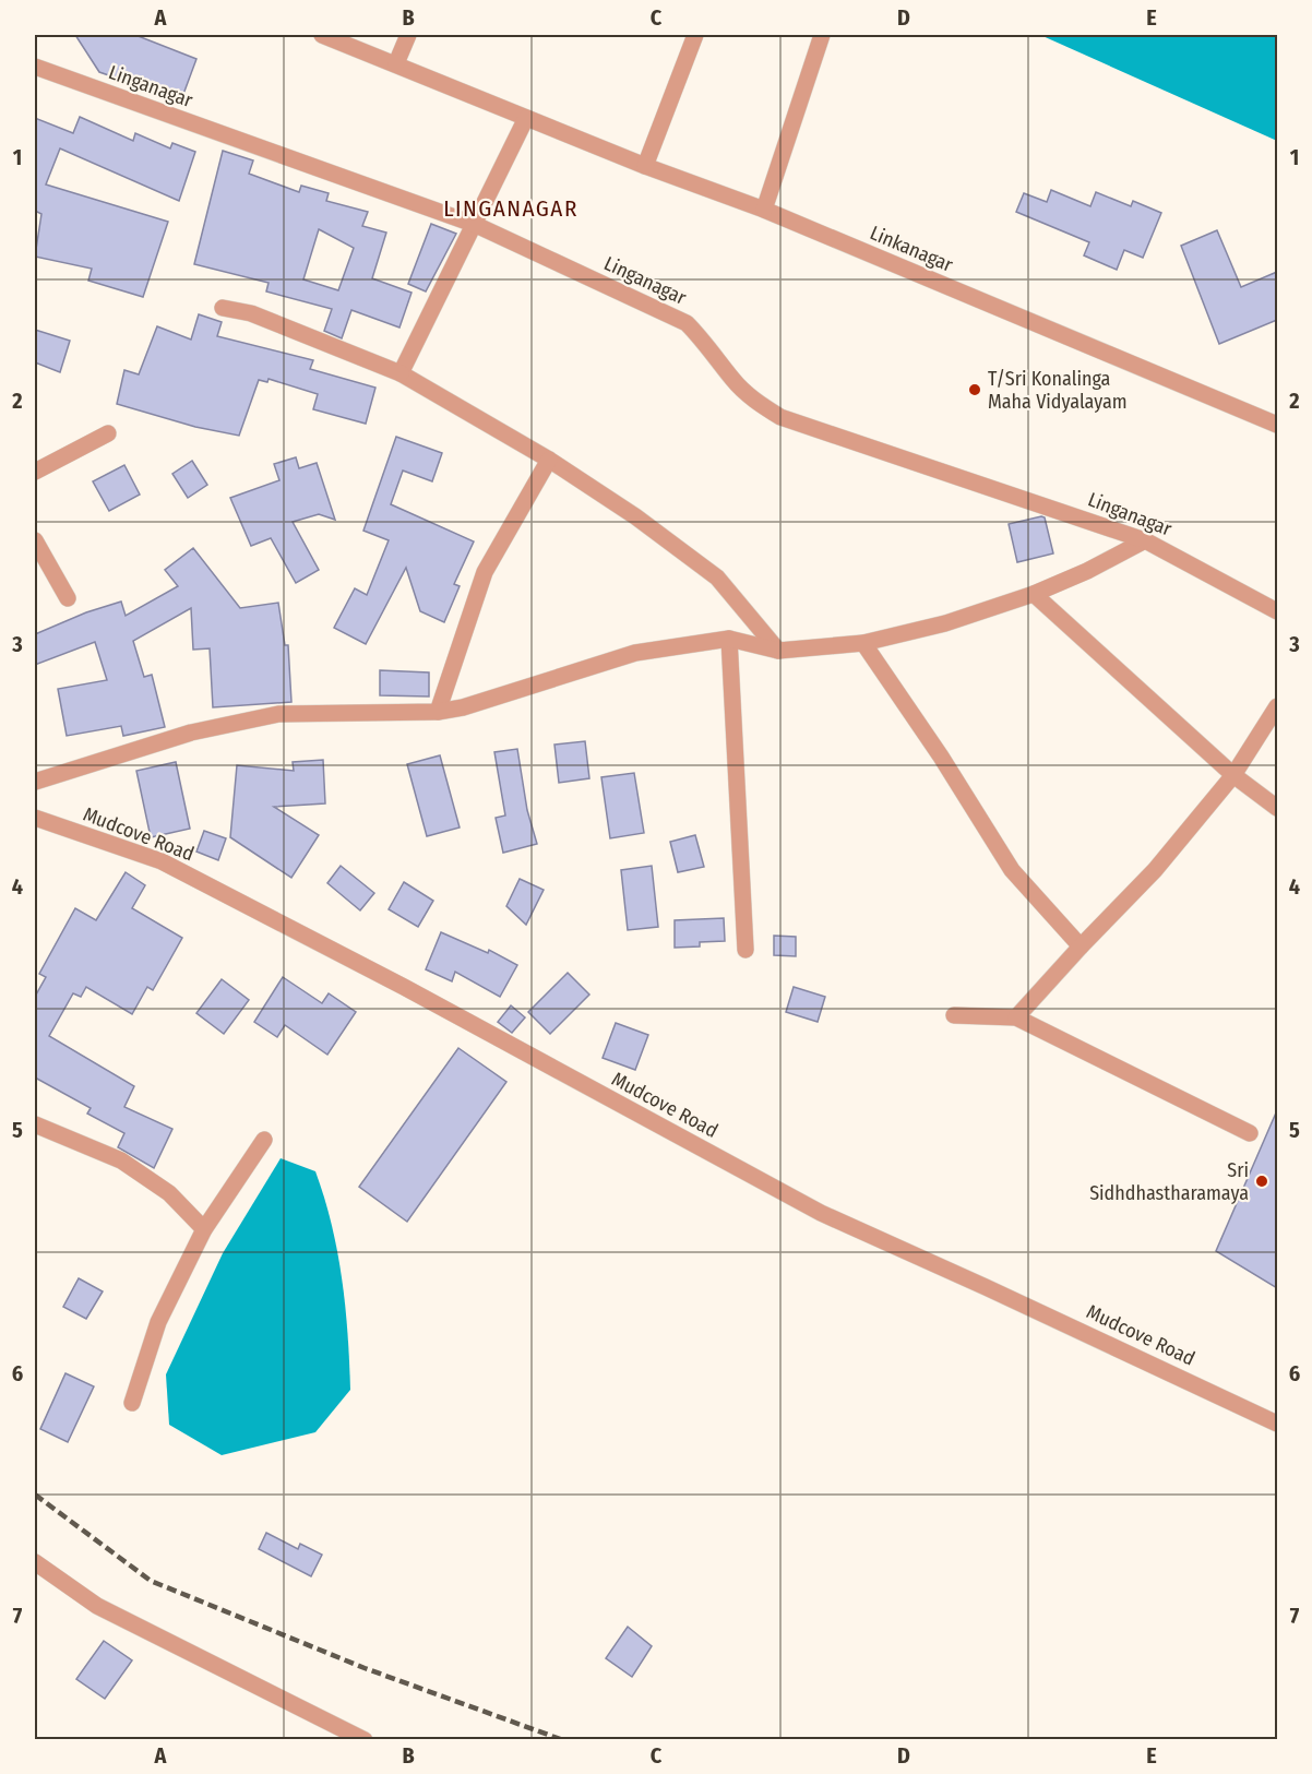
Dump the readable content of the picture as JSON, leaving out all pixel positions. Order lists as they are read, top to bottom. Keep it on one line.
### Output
{"streets":{"street":["Linganagar","Linkanagar","Mudcove Road"]},"districts":["LINGANAGAR"],"places":["T/Sri Konalinga Maha Vidyalayam","Sri Sidhdhastharamaya"],"grid":{"columns":["A","B","C","D","E"],"rows":["1","2","3","4","5","6","7"]}}
